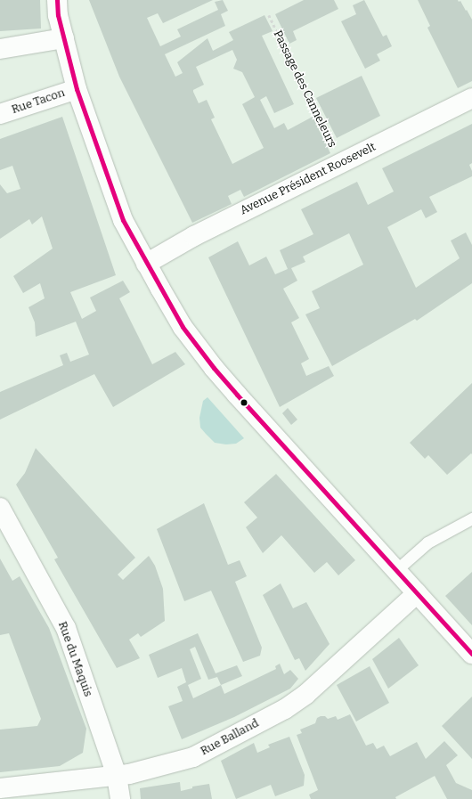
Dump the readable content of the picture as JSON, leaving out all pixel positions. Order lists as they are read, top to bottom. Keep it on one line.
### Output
{"streets":{"street":["Rue Tacon","Avenue Président Roosevelt","Rue du Maquis","Rue Balland"],"path":["Passage des Canneleurs"]},"crossings":[["Passage des Canneleurs","Avenue Président Roosevelt"],["Rue du Maquis","Rue Balland"]]}
